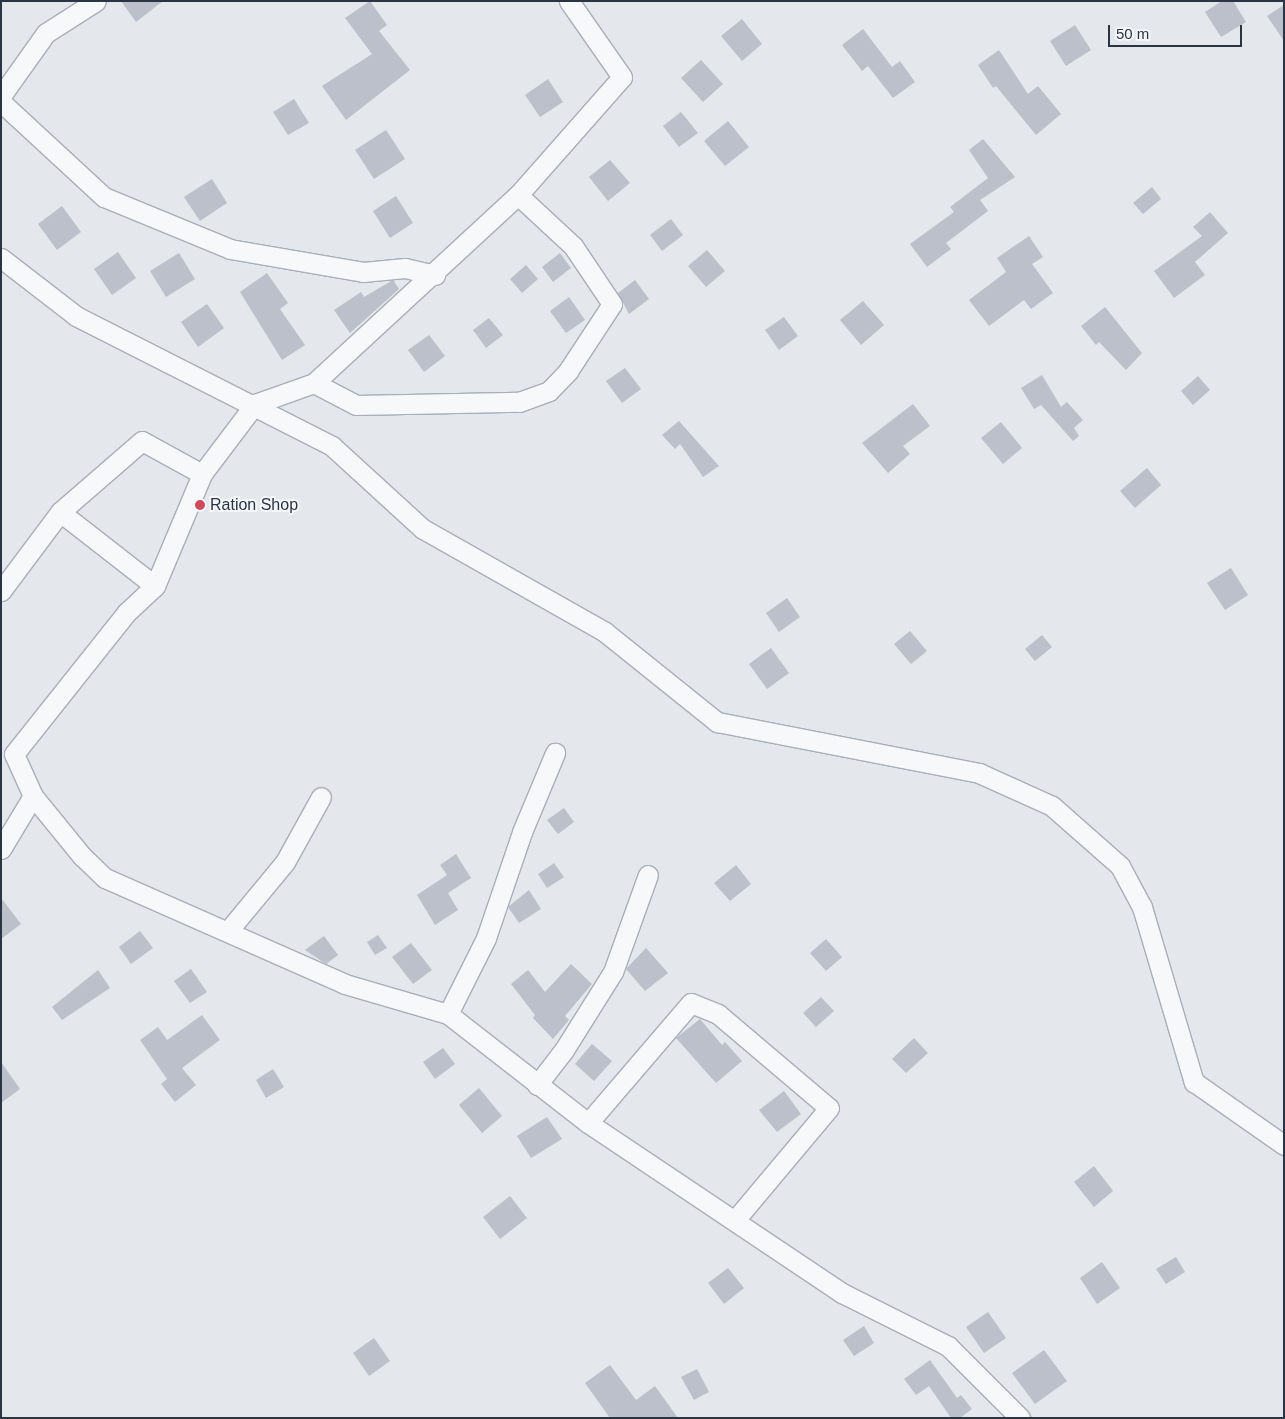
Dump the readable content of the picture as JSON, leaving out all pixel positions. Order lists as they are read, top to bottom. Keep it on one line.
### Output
{"places":["Ration Shop"],"scale_bar":"50 m"}
